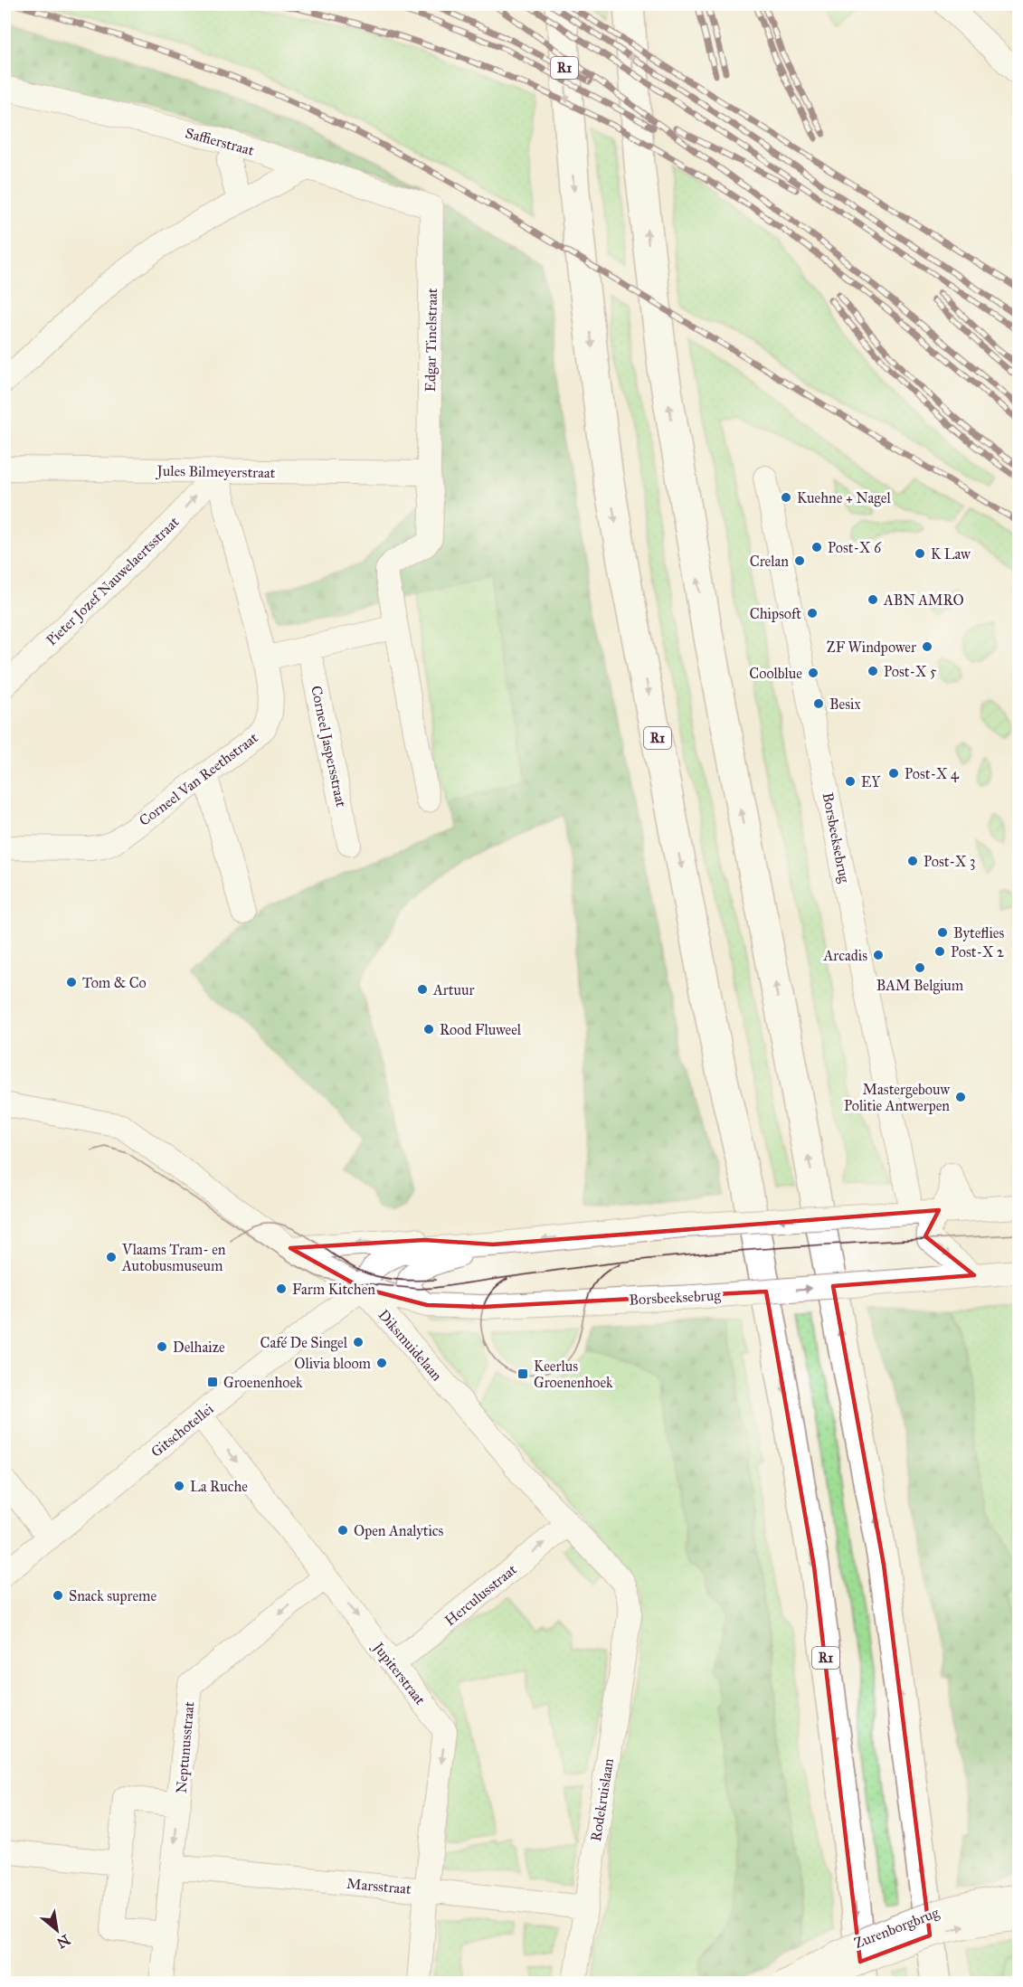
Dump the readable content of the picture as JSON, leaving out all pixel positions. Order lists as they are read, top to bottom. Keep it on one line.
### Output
{"streets":{"highway":["R1"],"street":["Saffierstraat","Edgar Tinelstraat","Jules Bilmeyerstraat","Pieter Jozef Nauwelaertsstraat","Corneel Jaspersstraat","Corneel Van Reethstraat","Borsbeeksebrug","Diksmuidelaan","Gitschotellei","Herculusstraat","Jupiterstraat","Neptunusstraat","Rodekruislaan","Marsstraat","Zurenborgbrug"]},"crossings":[["Saffierstraat","Edgar Tinelstraat"],["Edgar Tinelstraat","Jules Bilmeyerstraat"],["Jules Bilmeyerstraat","Pieter Jozef Nauwelaertsstraat"],["Jules Bilmeyerstraat","Corneel Van Reethstraat"],["Pieter Jozef Nauwelaertsstraat","Corneel Van Reethstraat"],["Borsbeeksebrug","Diksmuidelaan"],["Borsbeeksebrug","Gitschotellei"],["Diksmuidelaan","Gitschotellei"],["Diksmuidelaan","Herculusstraat"],["Diksmuidelaan","Rodekruislaan"],["Gitschotellei","Jupiterstraat"],["Herculusstraat","Jupiterstraat"],["Jupiterstraat","Neptunusstraat"],["Jupiterstraat","Marsstraat"],["Neptunusstraat","Marsstraat"],["Rodekruislaan","Marsstraat"]],"one_way":["Pieter Jozef Nauwelaertsstraat","Herculusstraat","Jupiterstraat","Neptunusstraat"],"places":{"other":["Kuehne + Nagel","Post-X 6","K Law","Crelan","ABN AMRO","Chipsoft","ZF Windpower","Post-X 5","Coolblue","Besix","Post-X 4","EY","Post-X 3","Byteflies","Post-X 2","Arcadis","BAM Belgium","Tom & Co","Artuur","Rood Fluweel","Mastergebouw Politie Antwerpen","Vlaams Tram- en Autobusmuseum","Farm Kitchen","Café De Singel","Delhaize","Olivia bloom","La Ruche","Open Analytics","Snack supreme"],"transit":["Keerlus Groenenhoek","Groenenhoek"]},"north":"bottom right"}
